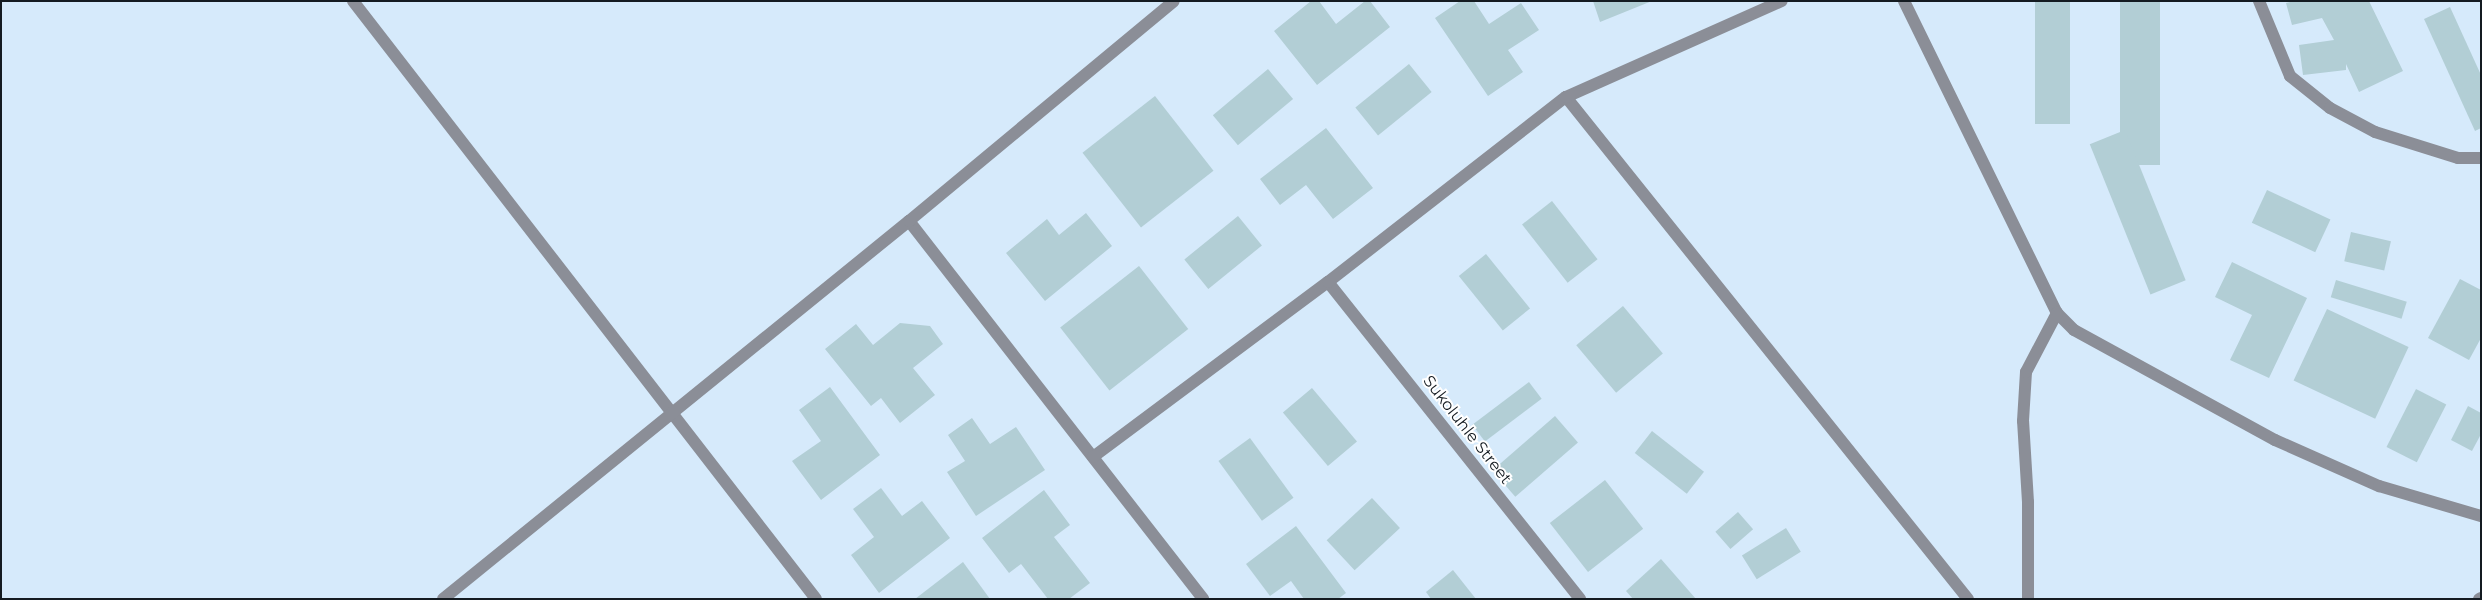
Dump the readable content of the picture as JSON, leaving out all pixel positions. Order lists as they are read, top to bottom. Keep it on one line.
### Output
{"streets":{"street":["Sukoluhle Street"]}}
